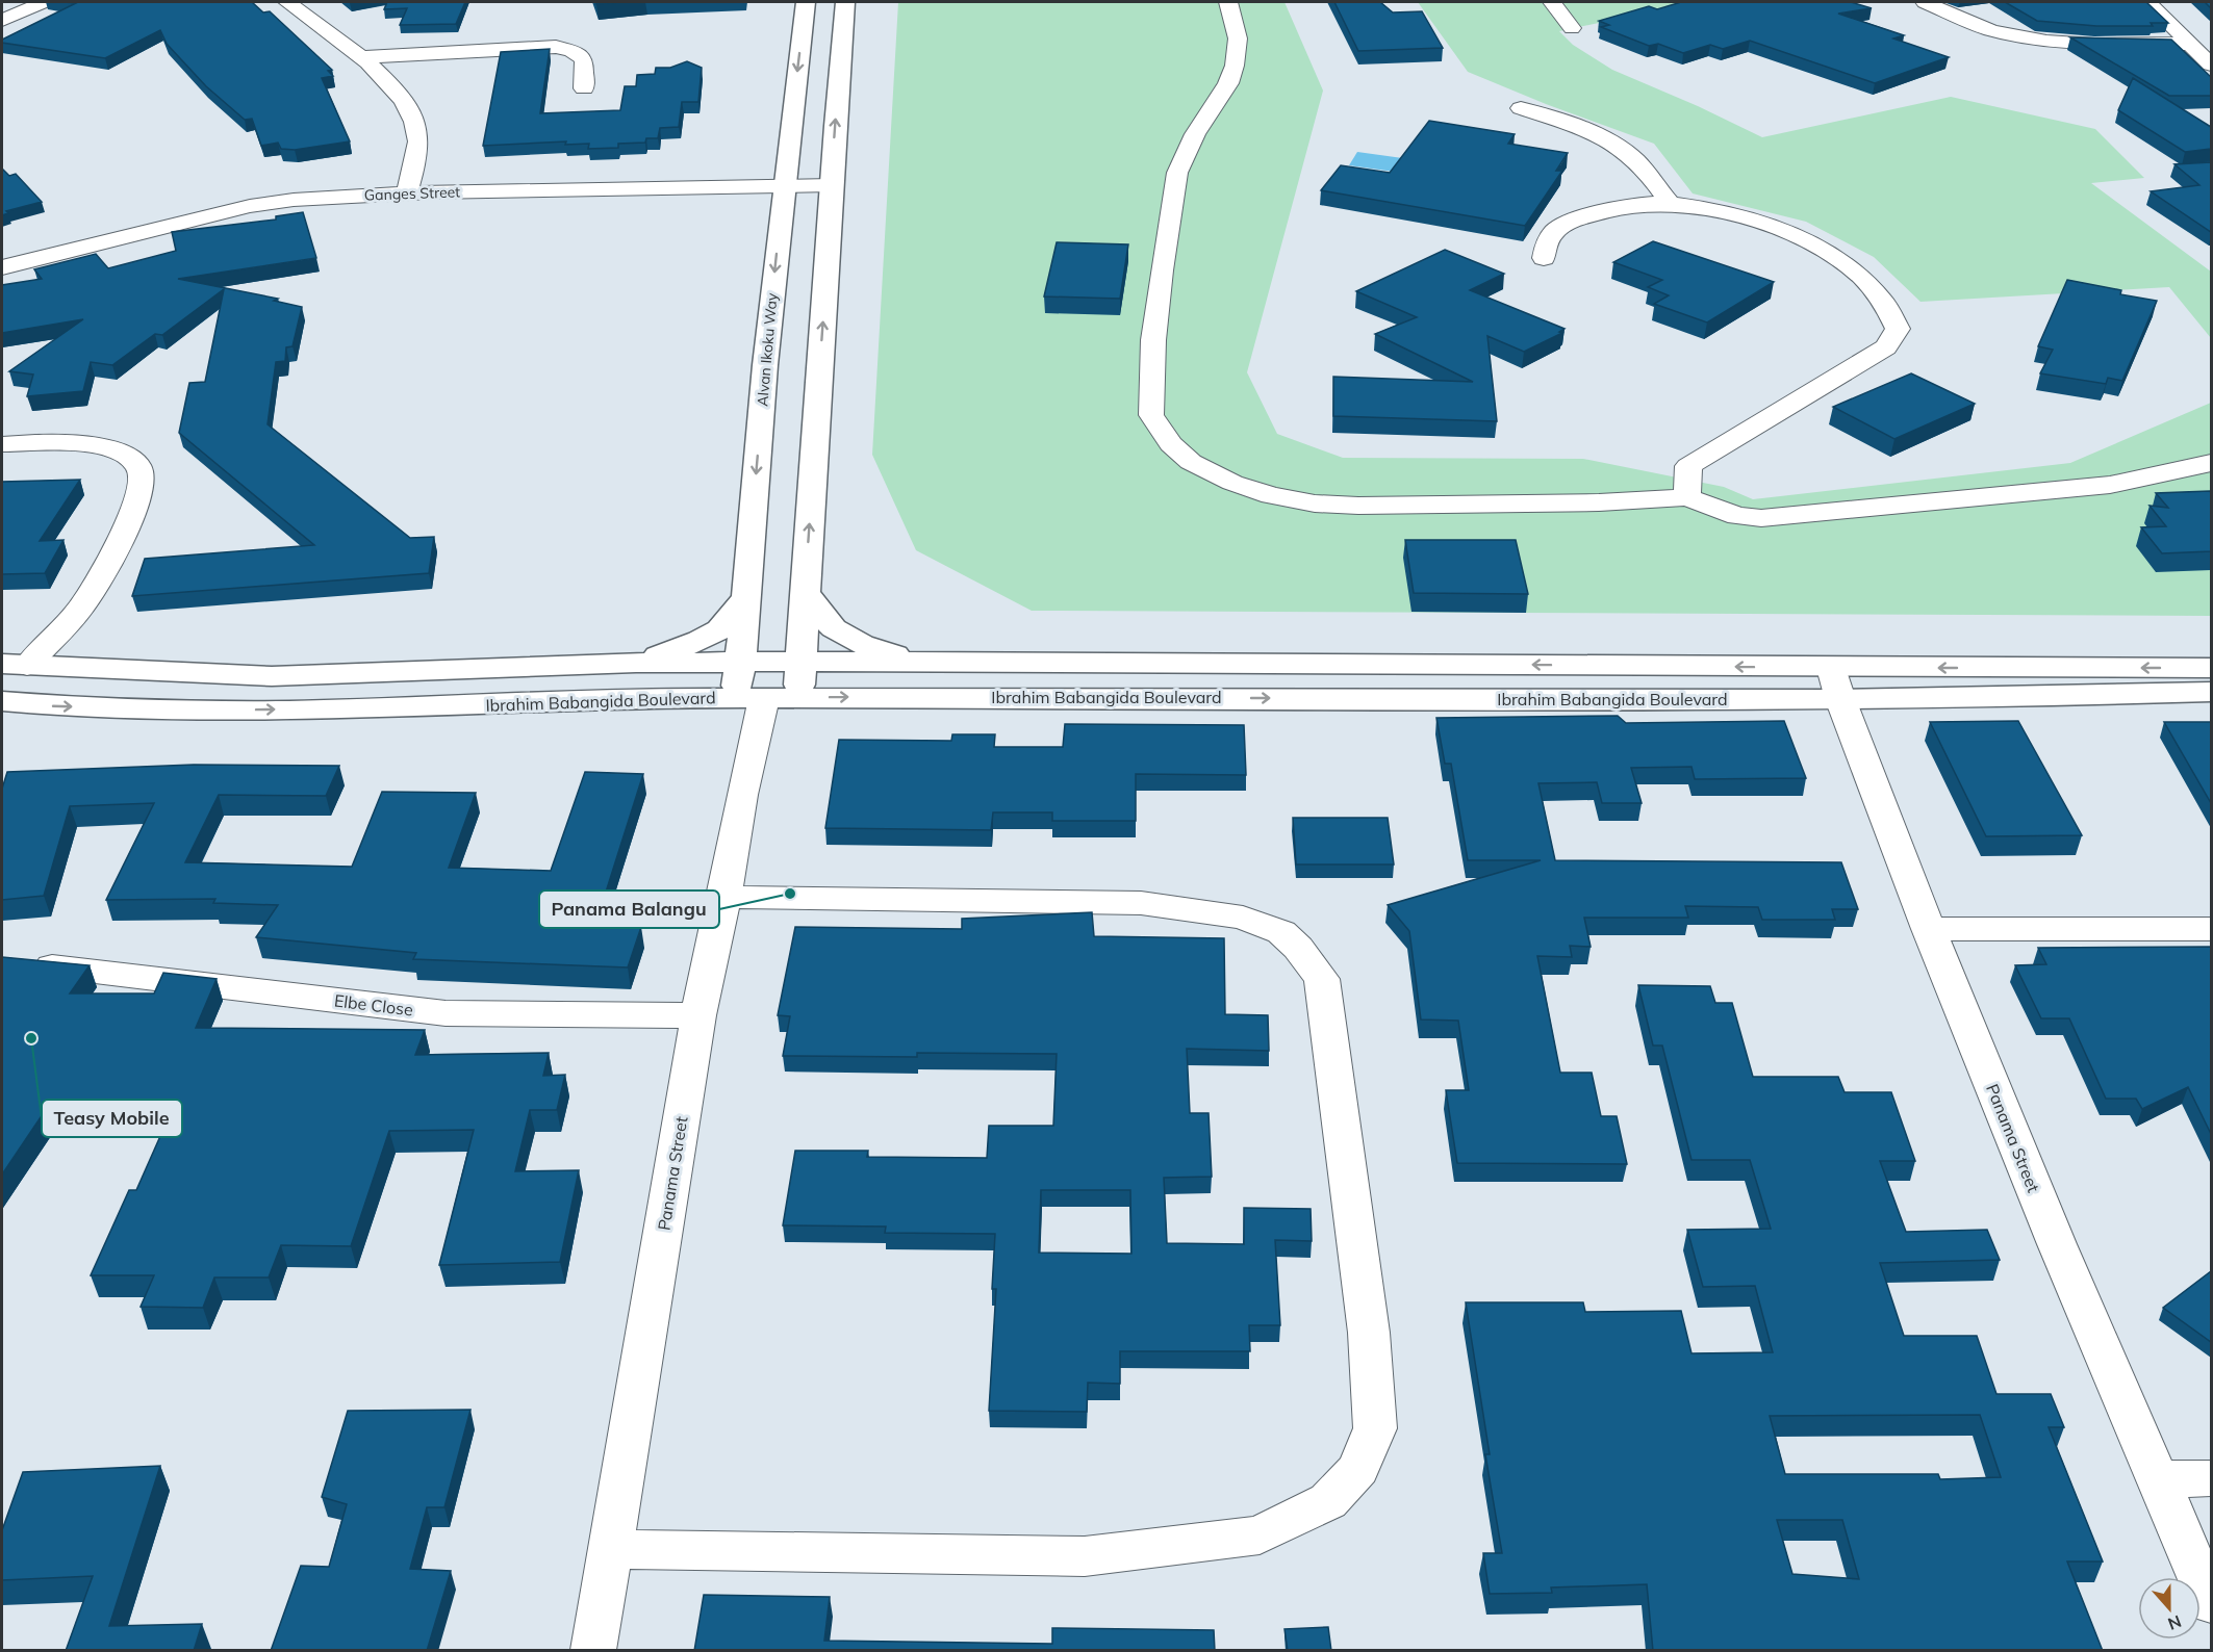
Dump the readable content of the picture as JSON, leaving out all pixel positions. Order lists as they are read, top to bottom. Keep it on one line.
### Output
{"streets":{"street":["Ganges Street","Alvan Ikoku Way","Ibrahim Babangida Boulevard","Elbe Close","Panama Street"]},"crossings":[["Ganges Street","Alvan Ikoku Way"],["Alvan Ikoku Way","Ibrahim Babangida Boulevard"],["Alvan Ikoku Way","Panama Street"],["Ibrahim Babangida Boulevard","Panama Street"],["Elbe Close","Panama Street"]],"places":["Panama Balangu","Teasy Mobile"],"north":"bottom"}
